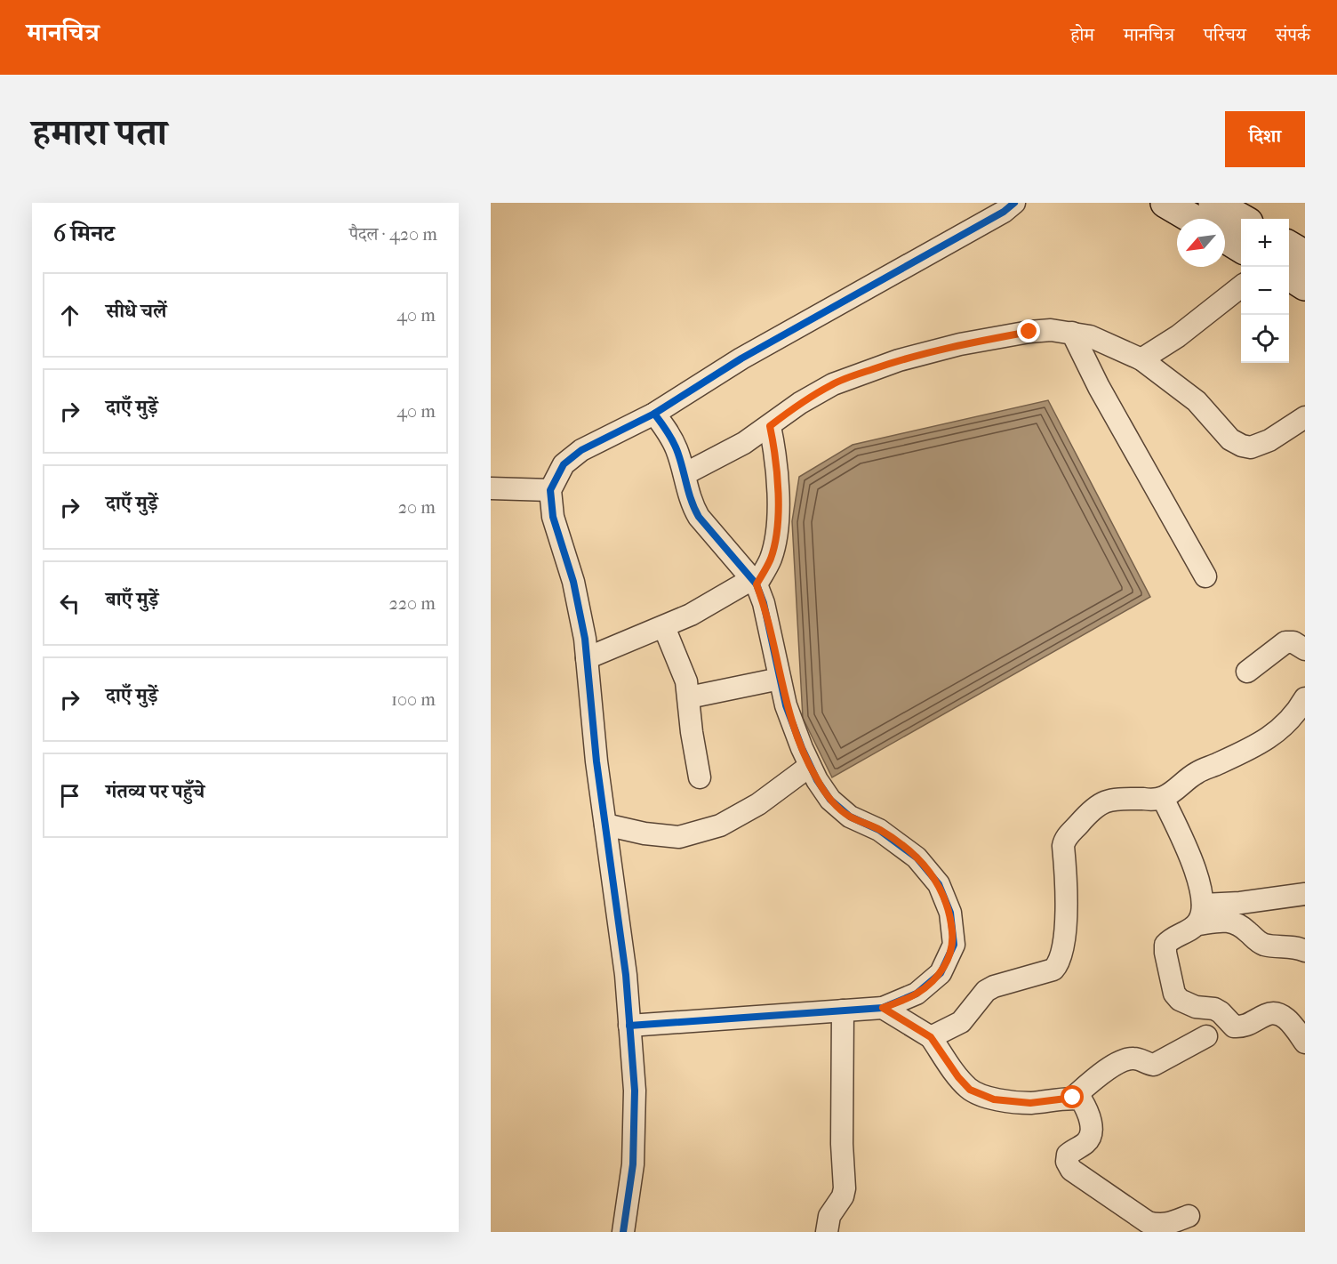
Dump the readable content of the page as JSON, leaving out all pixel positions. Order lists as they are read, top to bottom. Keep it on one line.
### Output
{"north":"bottom left","page":{"header":"मानचित्र","nav":["होम","मानचित्र","परिचय","संपर्क"],"title":"हमारा पता","buttons":"दिशा","heading":["6 मिनट","पैदल · 420 m"],"map_buttons":["+","−"],"list":[["सीधे चलें","40 m"],["दाएँ मुड़ें","40 m"],["दाएँ मुड़ें","20 m"],["बाएँ मुड़ें","220 m"],["दाएँ मुड़ें","100 m"],"गंतव्य पर पहुँचे"]}}
